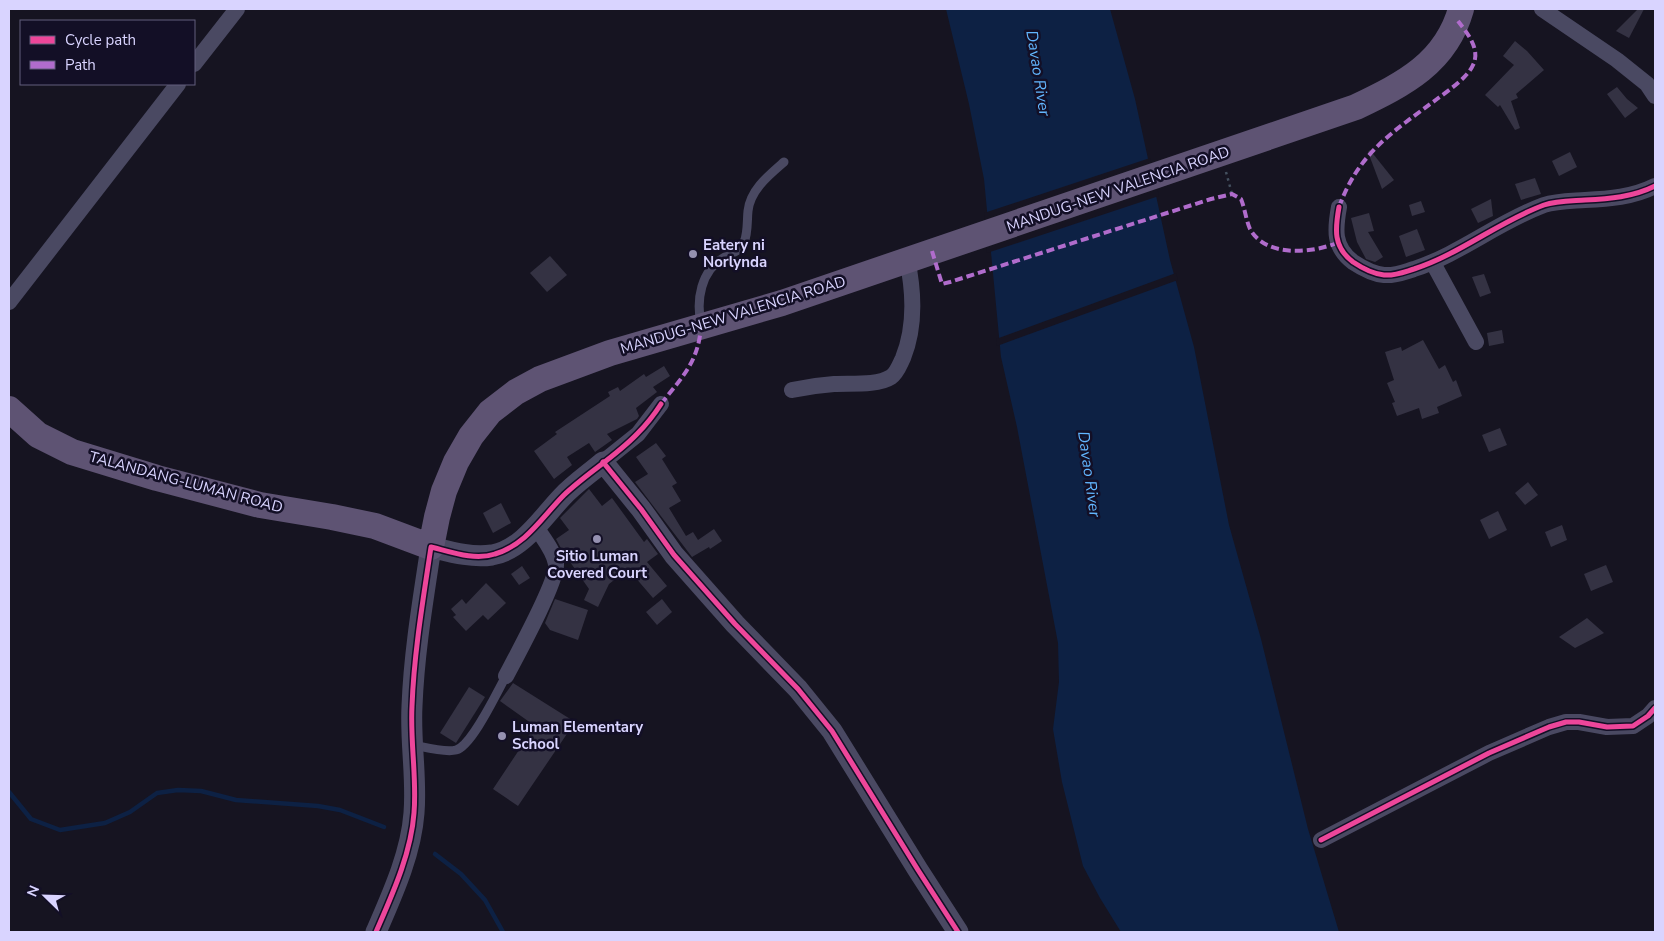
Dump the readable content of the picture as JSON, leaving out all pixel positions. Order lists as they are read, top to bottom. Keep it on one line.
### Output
{"streets":{"main road":["MANDUG-NEW VALENCIA ROAD","TALANDANG-LUMAN ROAD"]},"crossings":[["MANDUG-NEW VALENCIA ROAD","TALANDANG-LUMAN ROAD"]],"water":["Davao River"],"places":["Eatery ni Norlynda","Sitio Luman Covered Court","Luman Elementary School"],"legend":["Cycle path","Path"],"north":"top left"}
